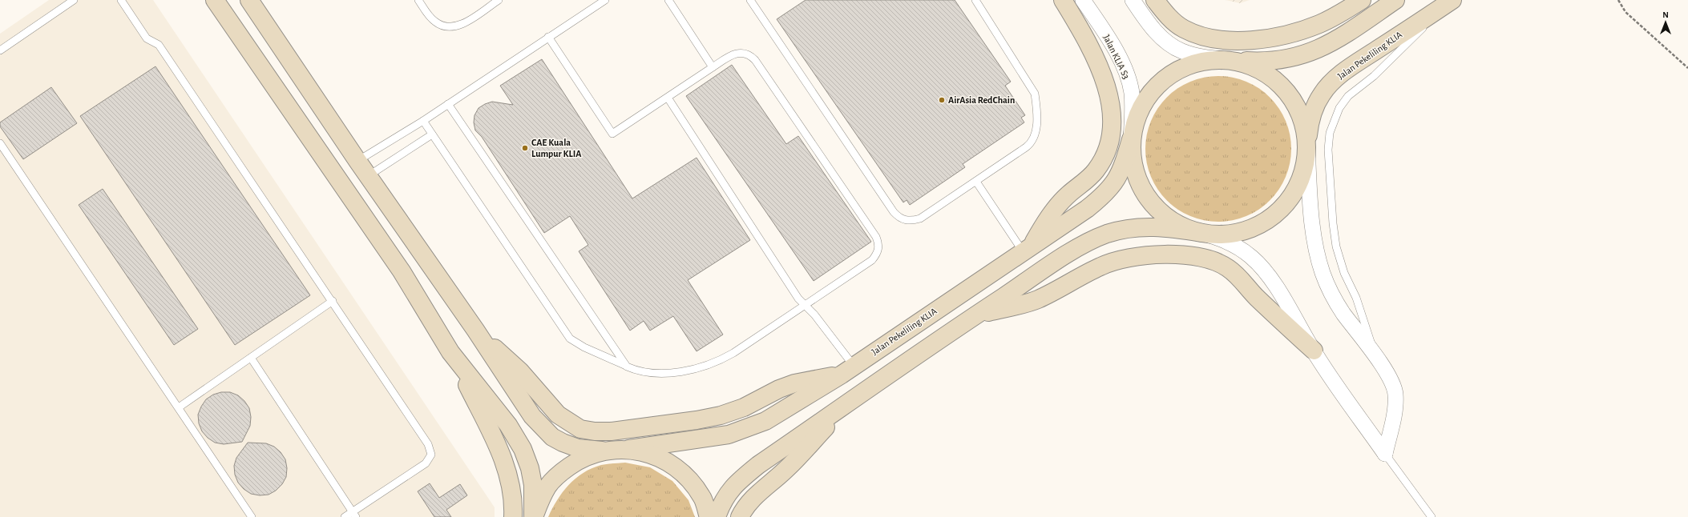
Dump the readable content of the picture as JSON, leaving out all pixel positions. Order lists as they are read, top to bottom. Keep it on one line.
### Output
{"streets":{"main road":["Jalan Pekeliling KLIA"],"street":["Jalan KLIA S3"]},"crossings":[["Jalan Pekeliling KLIA","Jalan KLIA S3"]],"places":["AirAsia RedChain","CAE Kuala Lumpur KLIA"],"north":"top"}
